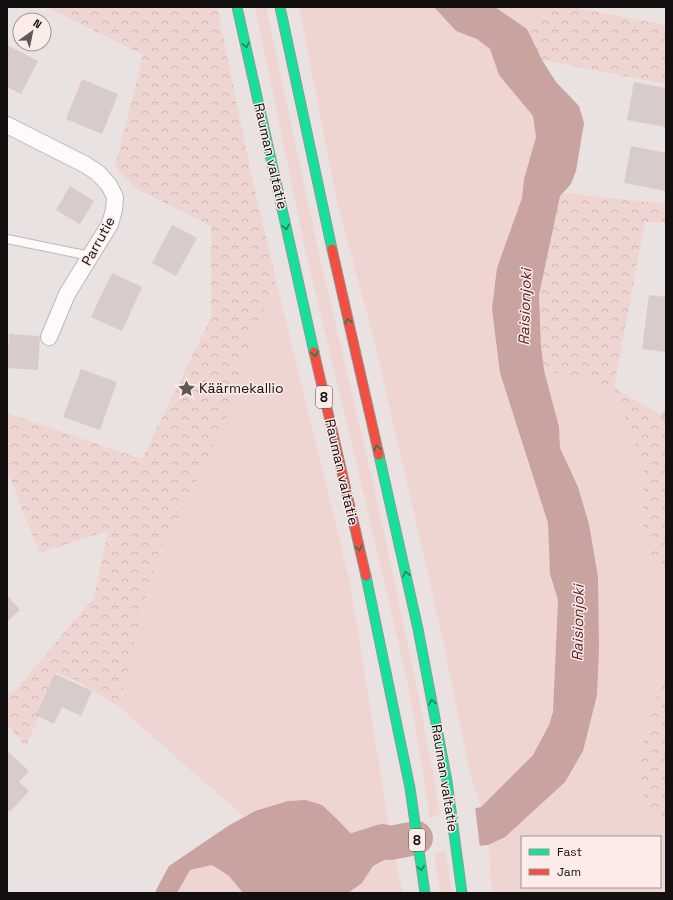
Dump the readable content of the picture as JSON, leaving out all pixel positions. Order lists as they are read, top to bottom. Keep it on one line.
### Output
{"streets":{"highway":["Rauman valtatie","8"],"street":["Parrutie"]},"water":["Raisionjoki"],"places":{"place":["Käärmekallio"]},"legend":["Fast","Jam"],"north":"top right"}
